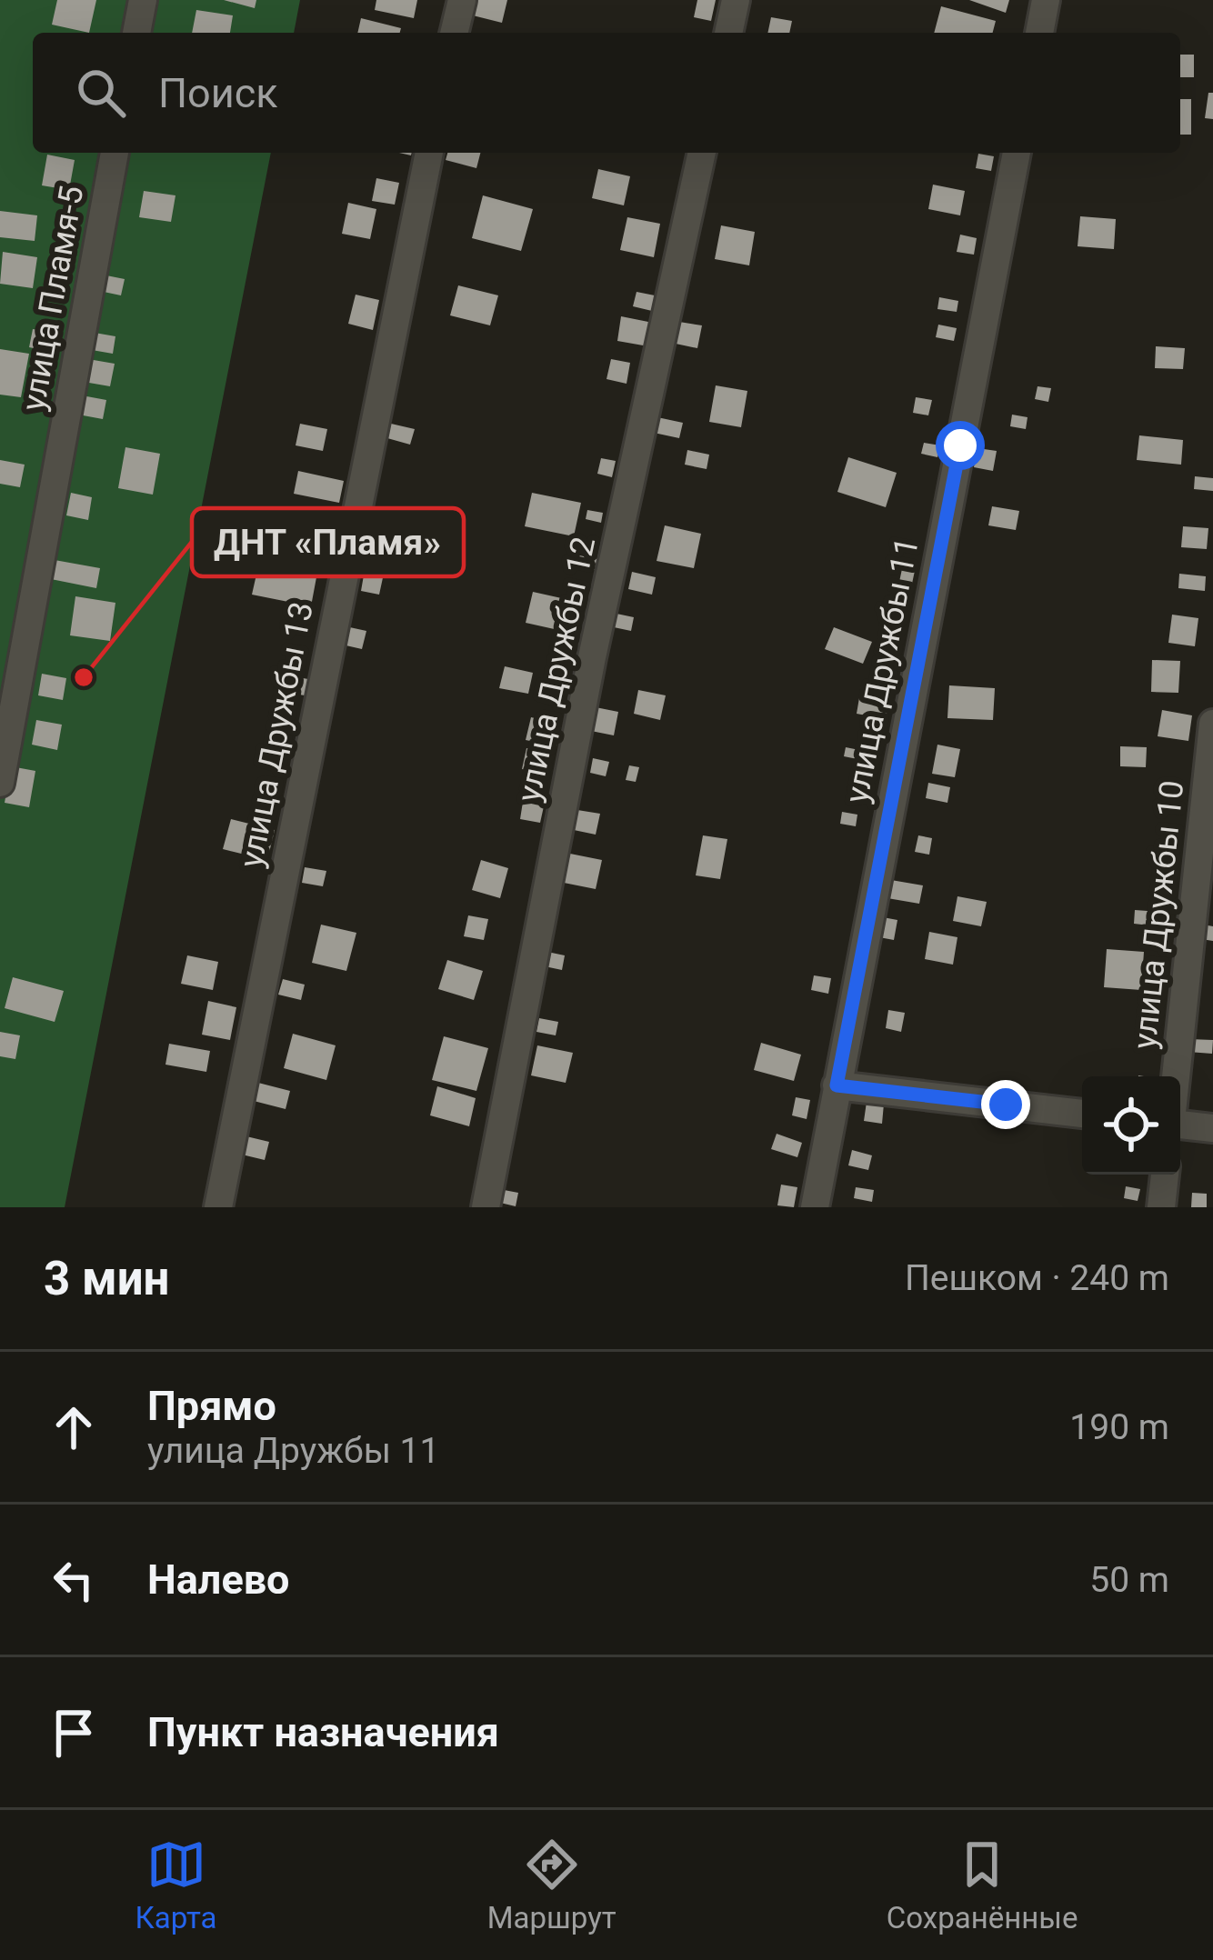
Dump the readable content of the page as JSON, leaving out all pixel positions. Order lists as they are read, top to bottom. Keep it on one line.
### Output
{"streets":{"street":["улица Пламя-5","улица Дружбы 12","улица Дружбы 11","улица Дружбы 13","улица Дружбы 10"]},"places":["ДНТ «Пламя»"],"page":{"search":"Поиск","heading":["3 мин","Пешком · 240 m"],"list":[["Прямо","улица Дружбы 11","190 m"],["Налево","50 m"],"Пункт назначения"],"nav":["Карта","Маршрут","Сохранённые"]}}
